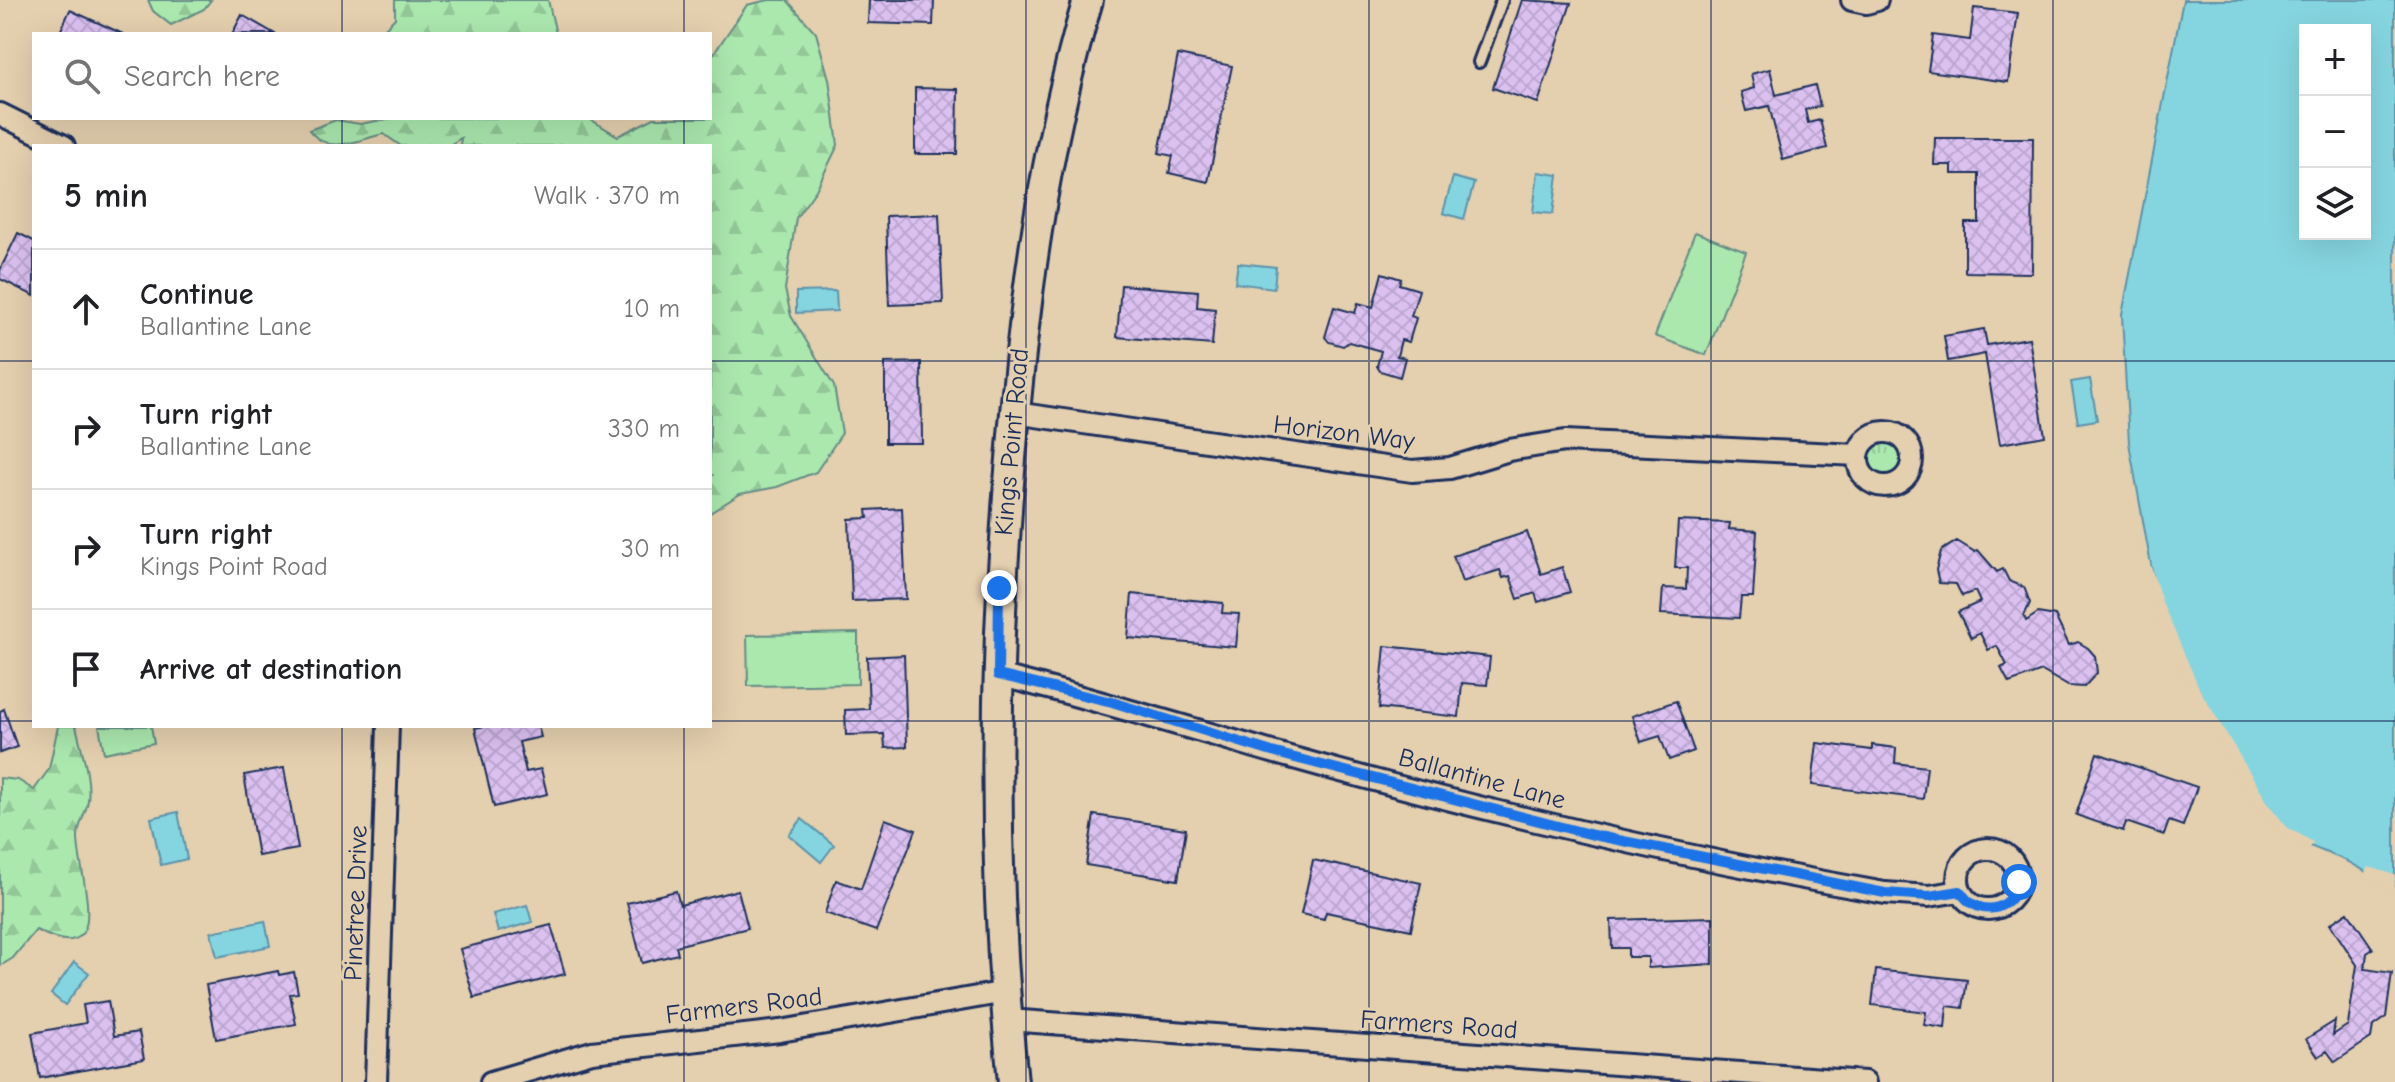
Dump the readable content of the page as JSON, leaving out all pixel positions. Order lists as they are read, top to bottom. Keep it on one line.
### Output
{"streets":{"main road":["Kings Point Road"],"street":["Horizon Way","Ballantine Lane","Pinetree Drive","Farmers Road"]},"crossings":[["Horizon Way","Kings Point Road"],["Kings Point Road","Ballantine Lane"],["Kings Point Road","Farmers Road"]],"page":{"map_buttons":["+","−"],"search":"Search here","heading":["5 min","Walk · 370 m"],"list":[["Continue","Ballantine Lane","10 m"],["Turn right","Ballantine Lane","330 m"],["Turn right","Kings Point Road","30 m"],"Arrive at destination"]}}
